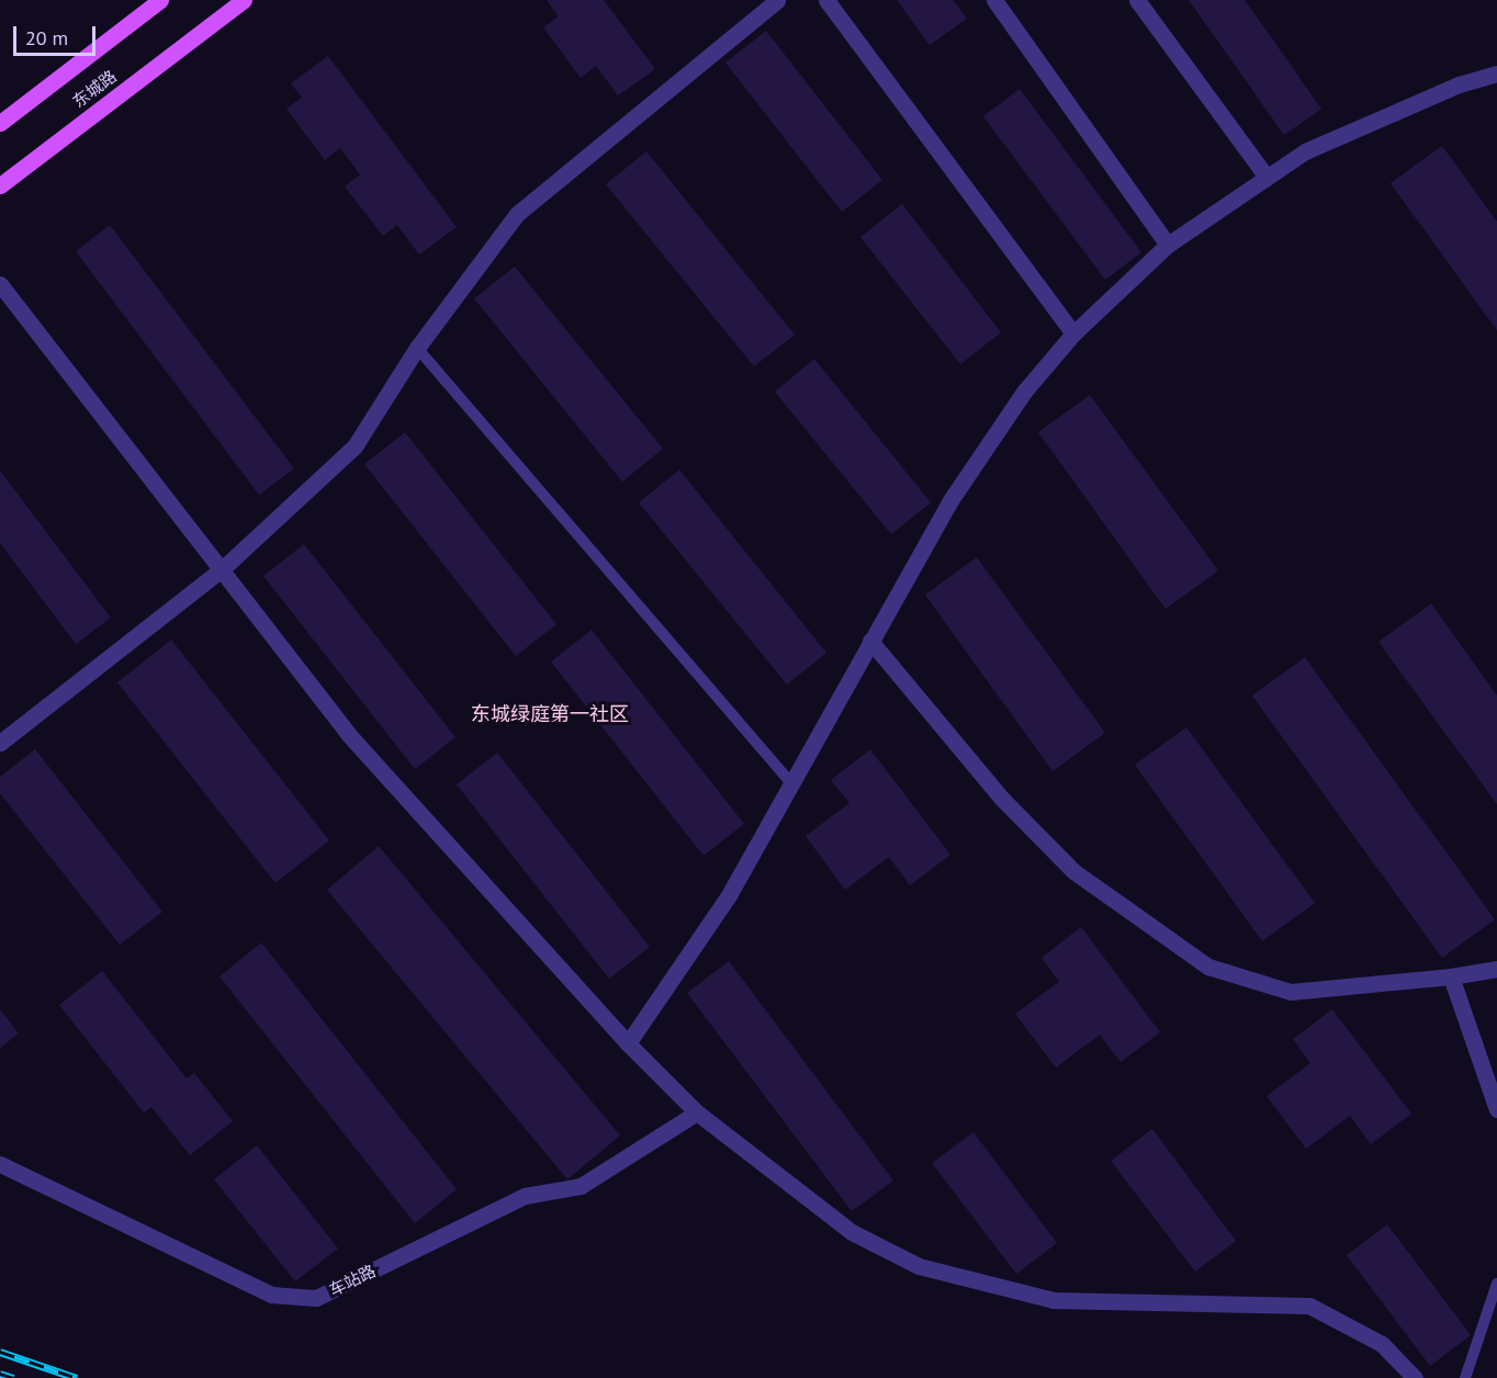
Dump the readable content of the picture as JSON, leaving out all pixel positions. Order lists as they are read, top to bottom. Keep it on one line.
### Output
{"streets":{"main road":["东城路"],"street":["车站路"]},"districts":["东城绿庭第一社区"],"scale_bar":"20 m"}
